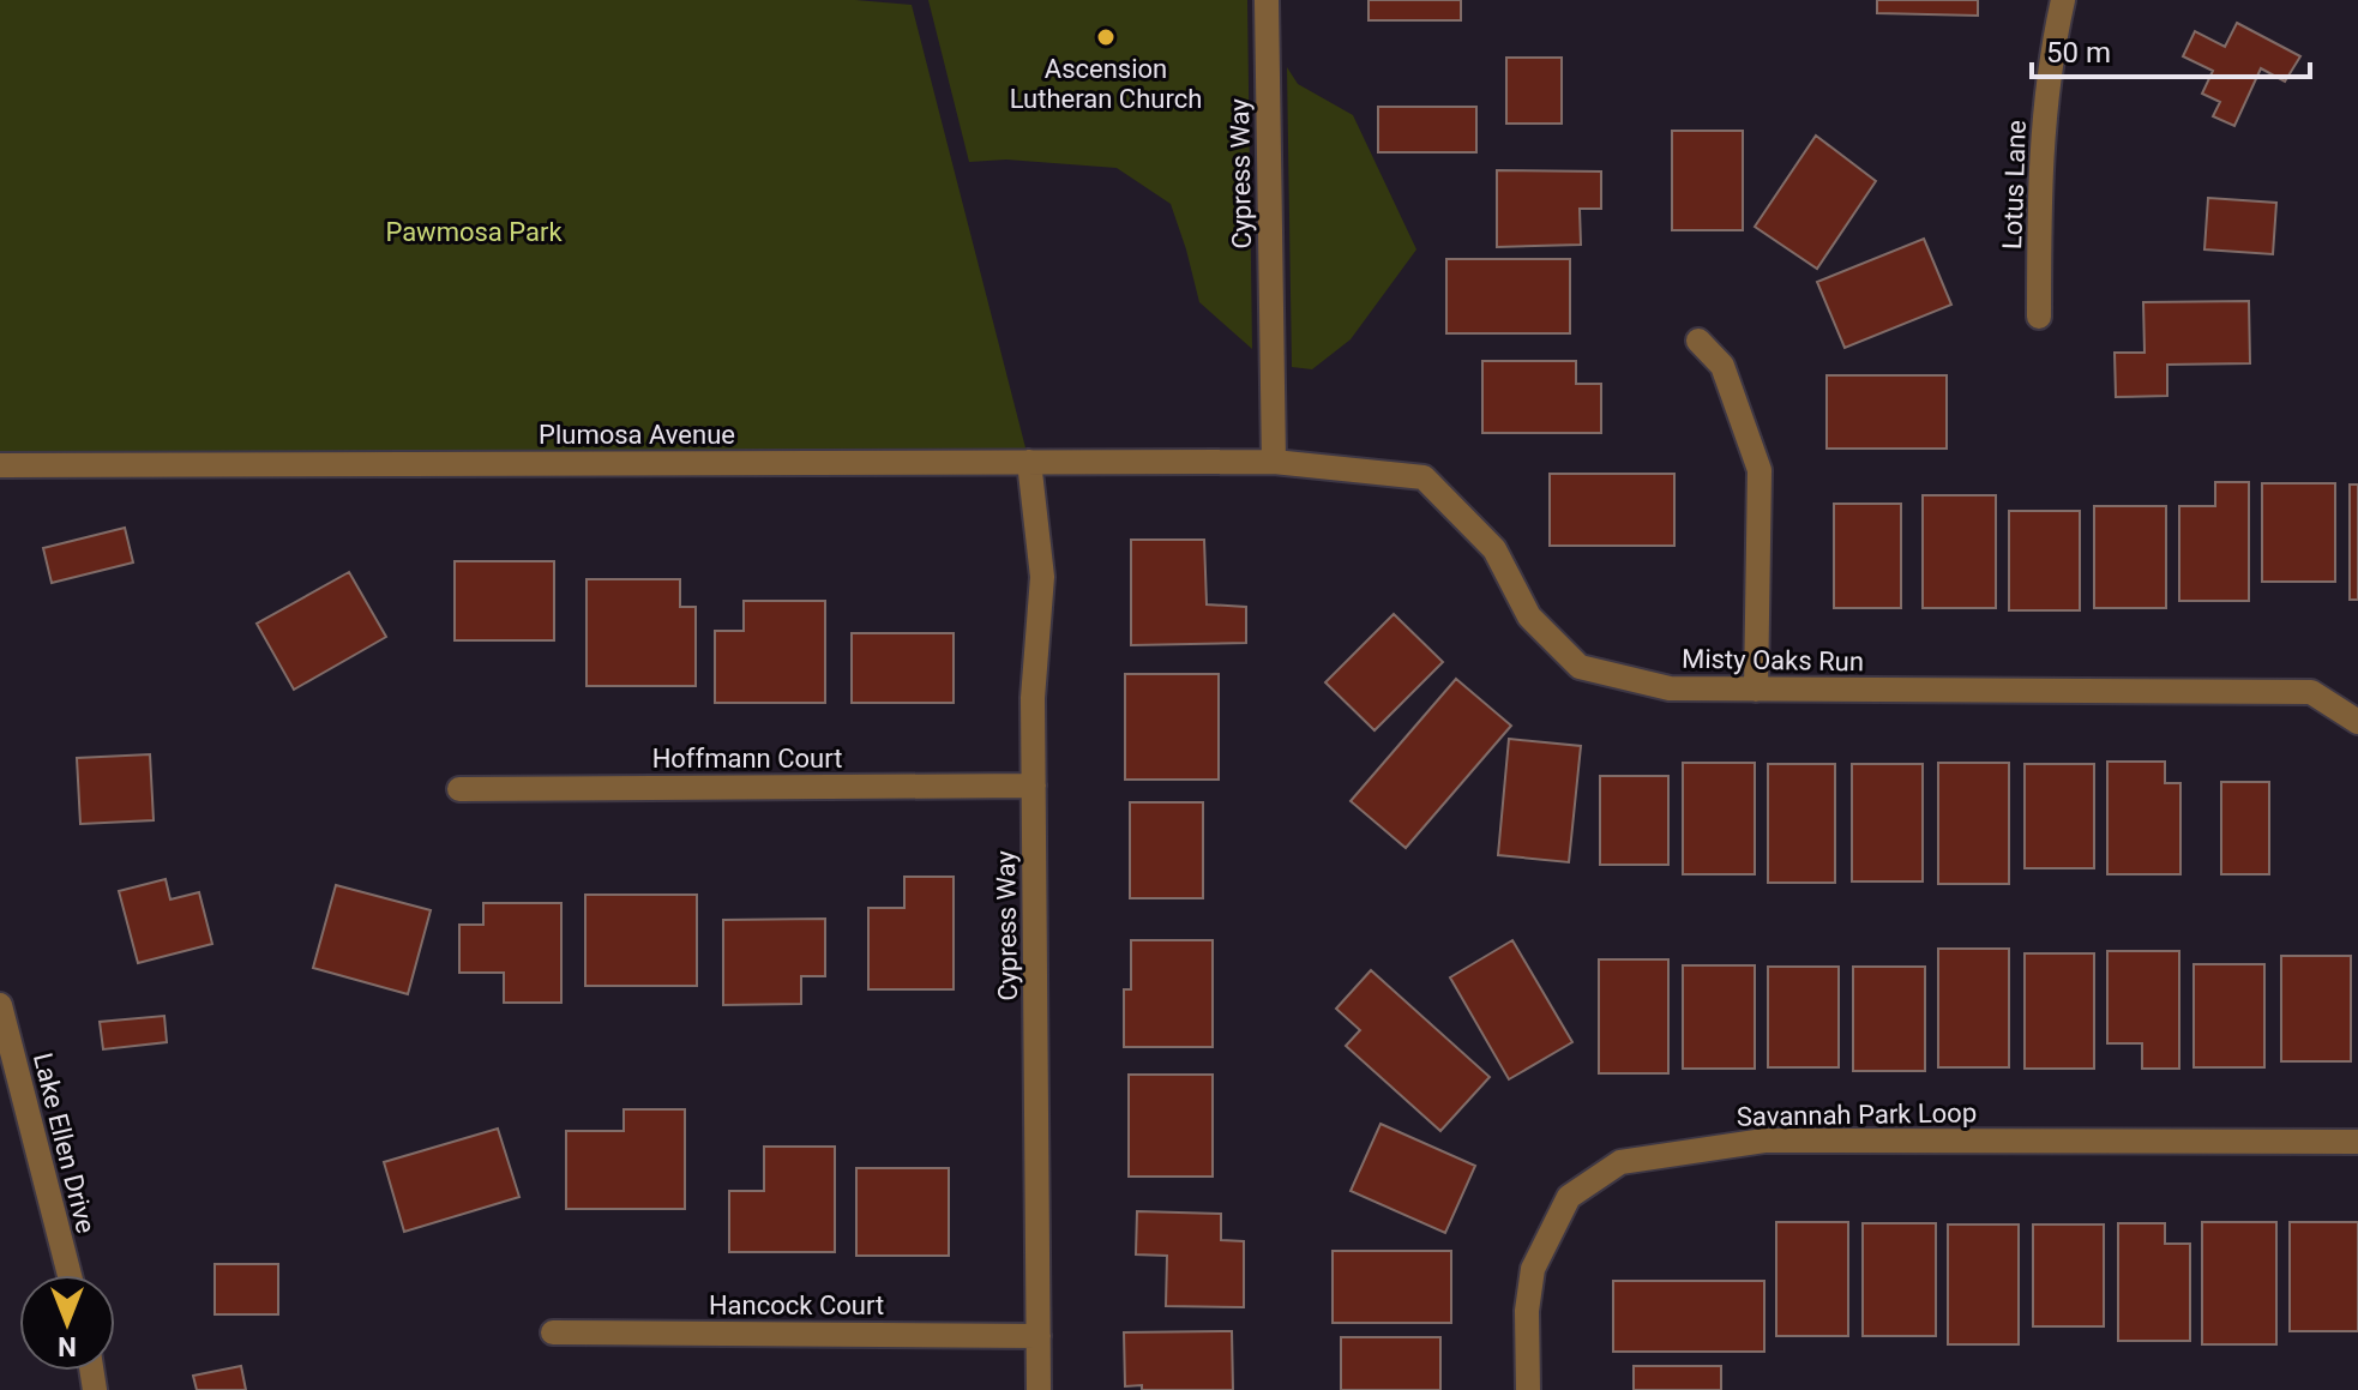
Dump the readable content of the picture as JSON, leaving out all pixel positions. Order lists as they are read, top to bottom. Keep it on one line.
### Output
{"streets":{"street":["Cypress Way","Lotus Lane","Plumosa Avenue","Misty Oaks Run","Hoffmann Court","Savannah Park Loop","Lake Ellen Drive","Hancock Court"]},"crossings":[["Cypress Way","Plumosa Avenue"],["Cypress Way","Misty Oaks Run"],["Cypress Way","Hoffmann Court"],["Cypress Way","Hancock Court"],["Plumosa Avenue","Misty Oaks Run"]],"parks":["Pawmosa Park"],"places":["Ascension Lutheran Church"],"scale_bar":"50 m","north":"bottom"}
